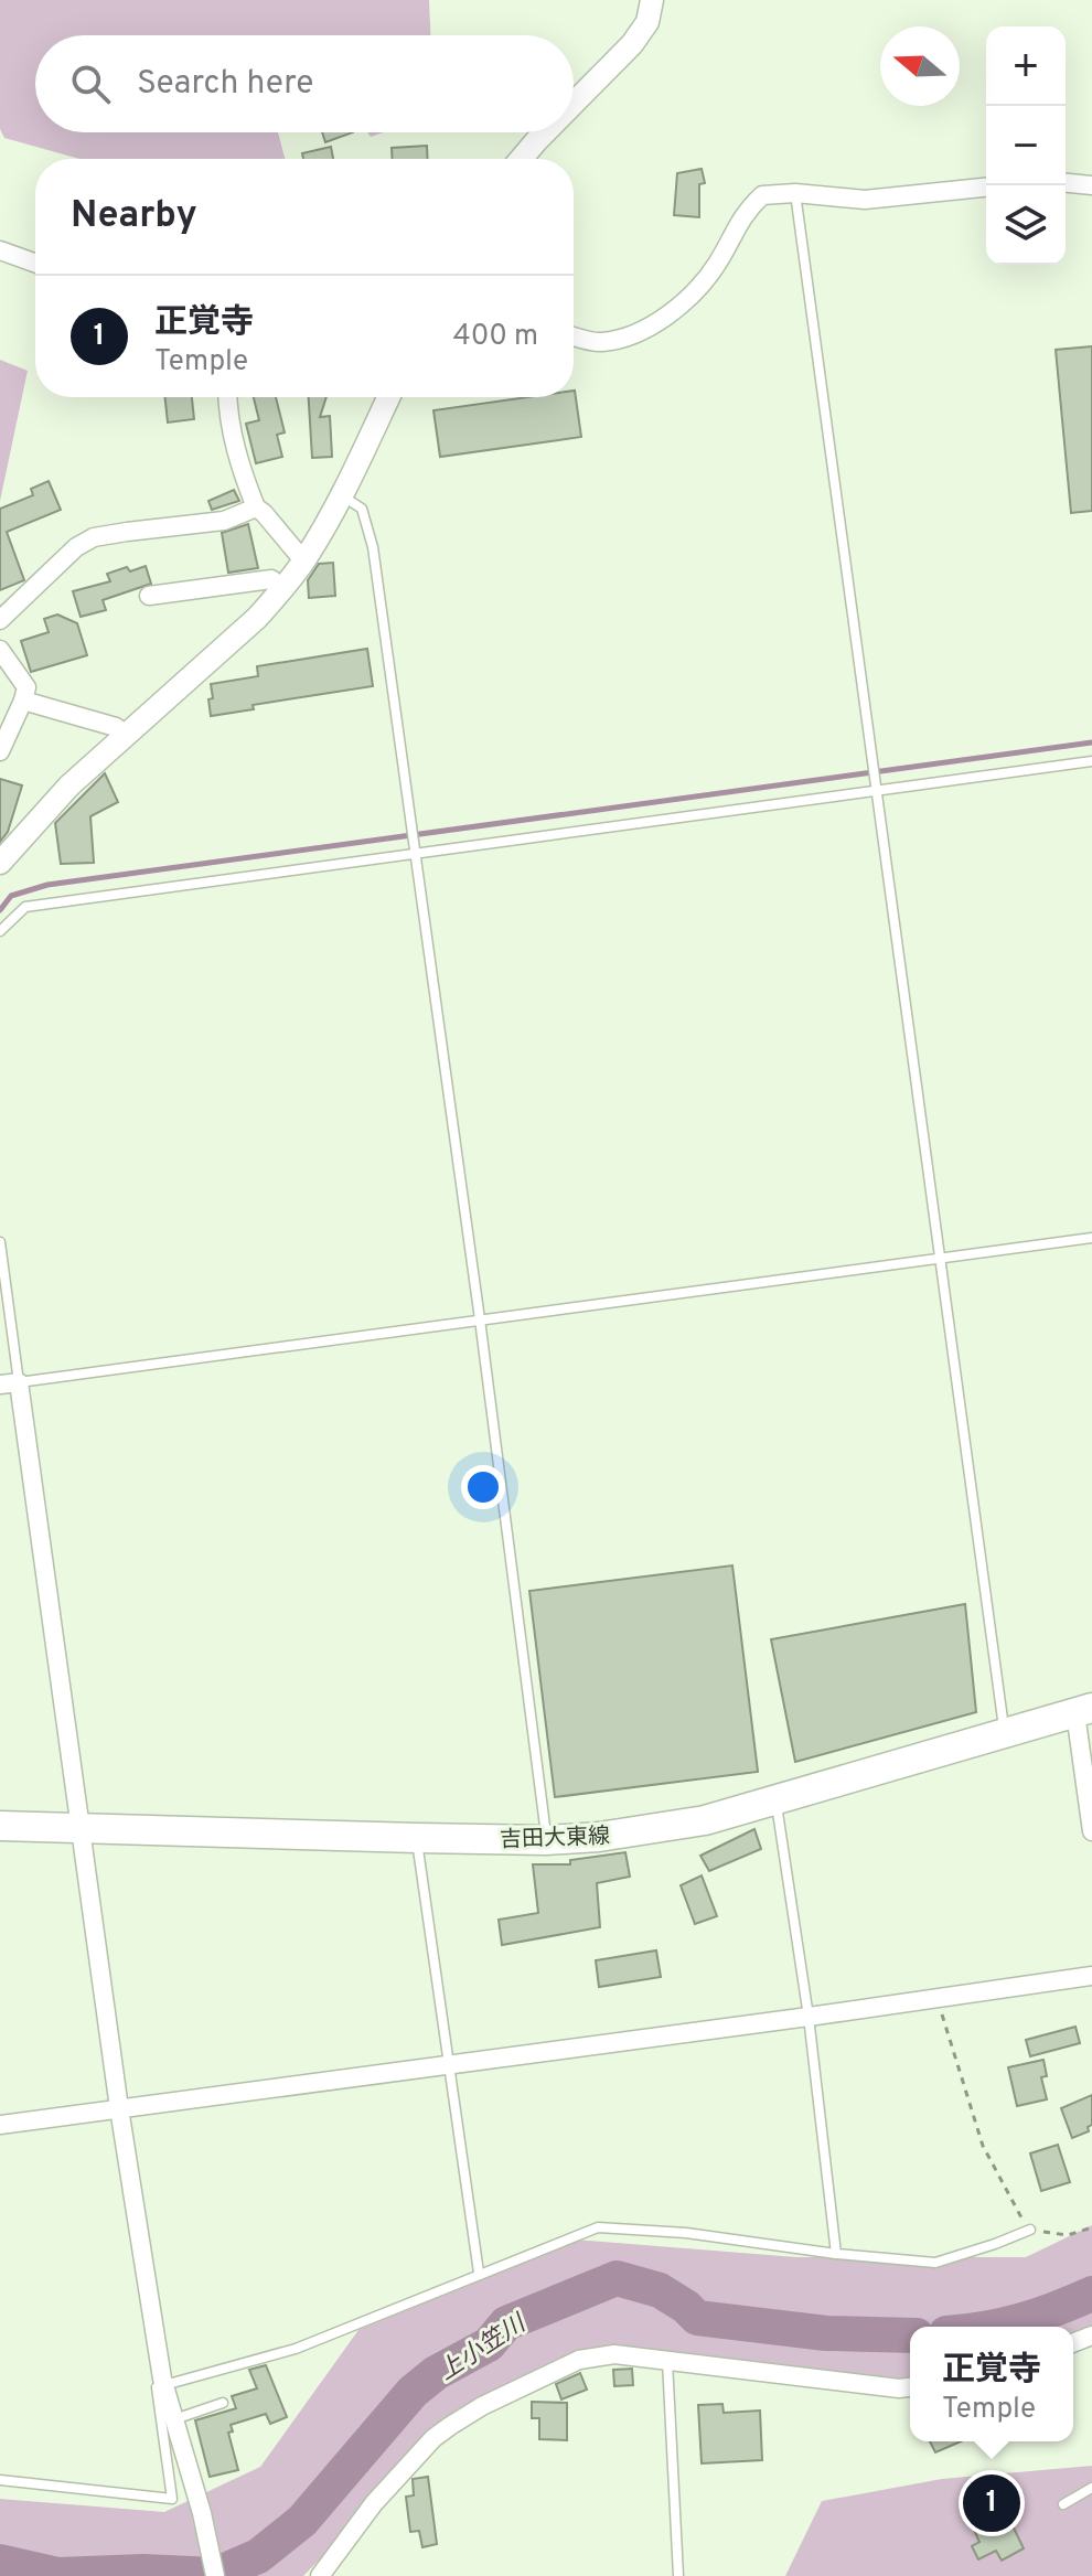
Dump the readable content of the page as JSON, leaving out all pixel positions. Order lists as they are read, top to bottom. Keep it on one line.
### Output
{"streets":{"main road":["吉田大東線"]},"water":["上小笠川"],"north":"left","page":{"map_buttons":["+","−"],"search":"Search here","heading":"Nearby","list":[{"mark":"1","name":"正覚寺","note":"Temple","value":"400 m"}],"popup":["正覚寺","Temple"],"pins":"1"}}
